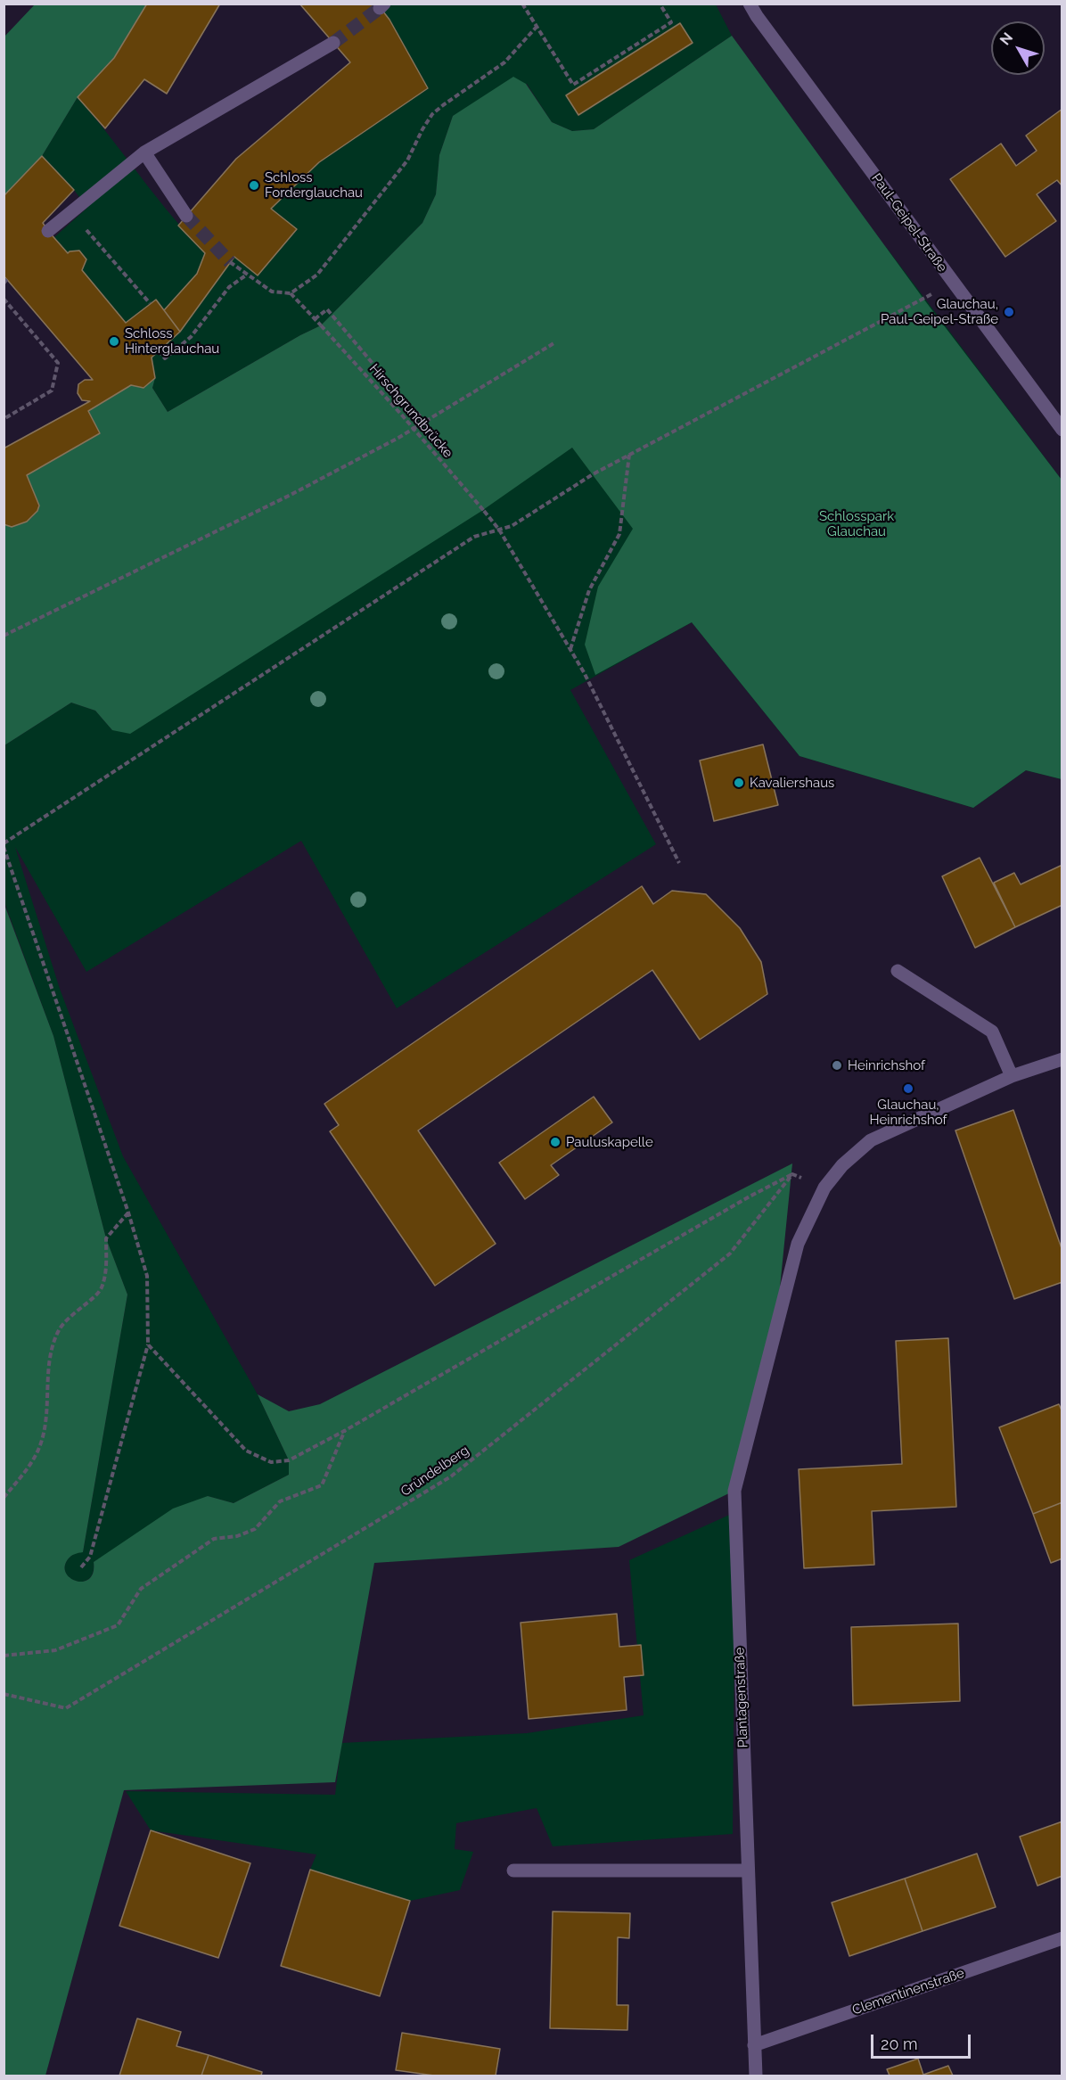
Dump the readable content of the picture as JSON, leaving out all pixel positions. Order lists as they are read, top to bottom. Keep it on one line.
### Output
{"streets":{"street":["Paul-Geipel-Straße","Plantagenstraße","Clementinenstraße"],"path":["Hirschgrundbrücke","Gründelberg"]},"crossings":[["Plantagenstraße","Clementinenstraße"]],"parks":["Schlosspark Glauchau"],"places":["Schloss Forderglauchau","Glauchau, Paul-Geipel-Straße","Schloss Hinterglauchau","Kavaliershaus","Heinrichshof","Glauchau, Heinrichshof","Pauluskapelle"],"scale_bar":"20 m","north":"top left"}
